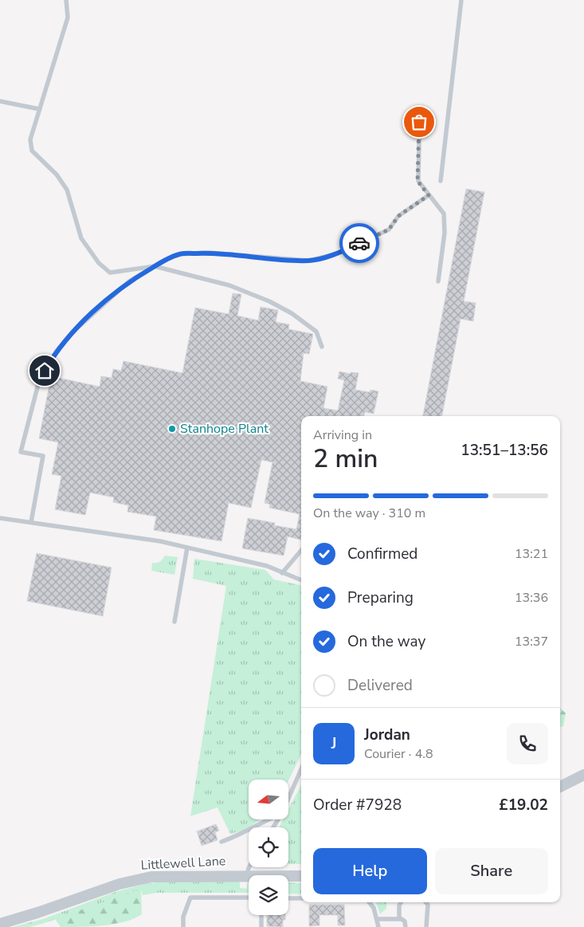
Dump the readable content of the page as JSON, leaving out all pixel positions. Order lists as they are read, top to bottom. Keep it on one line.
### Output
{"streets":{"street":["Littlewell Lane"]},"places":["Stanhope Plant"],"north":"left","page":{"heading":["2 min","Arriving in","13:51–13:56"],"panel":["Jordan","Courier · 4.8","Order #7928","£19.02"],"bar":"On the way · 310 m","list":[["Confirmed","13:21"],["Preparing","13:36"],["On the way","13:37"],"Delivered"],"round":"J","buttons":["Help","Share"]}}
